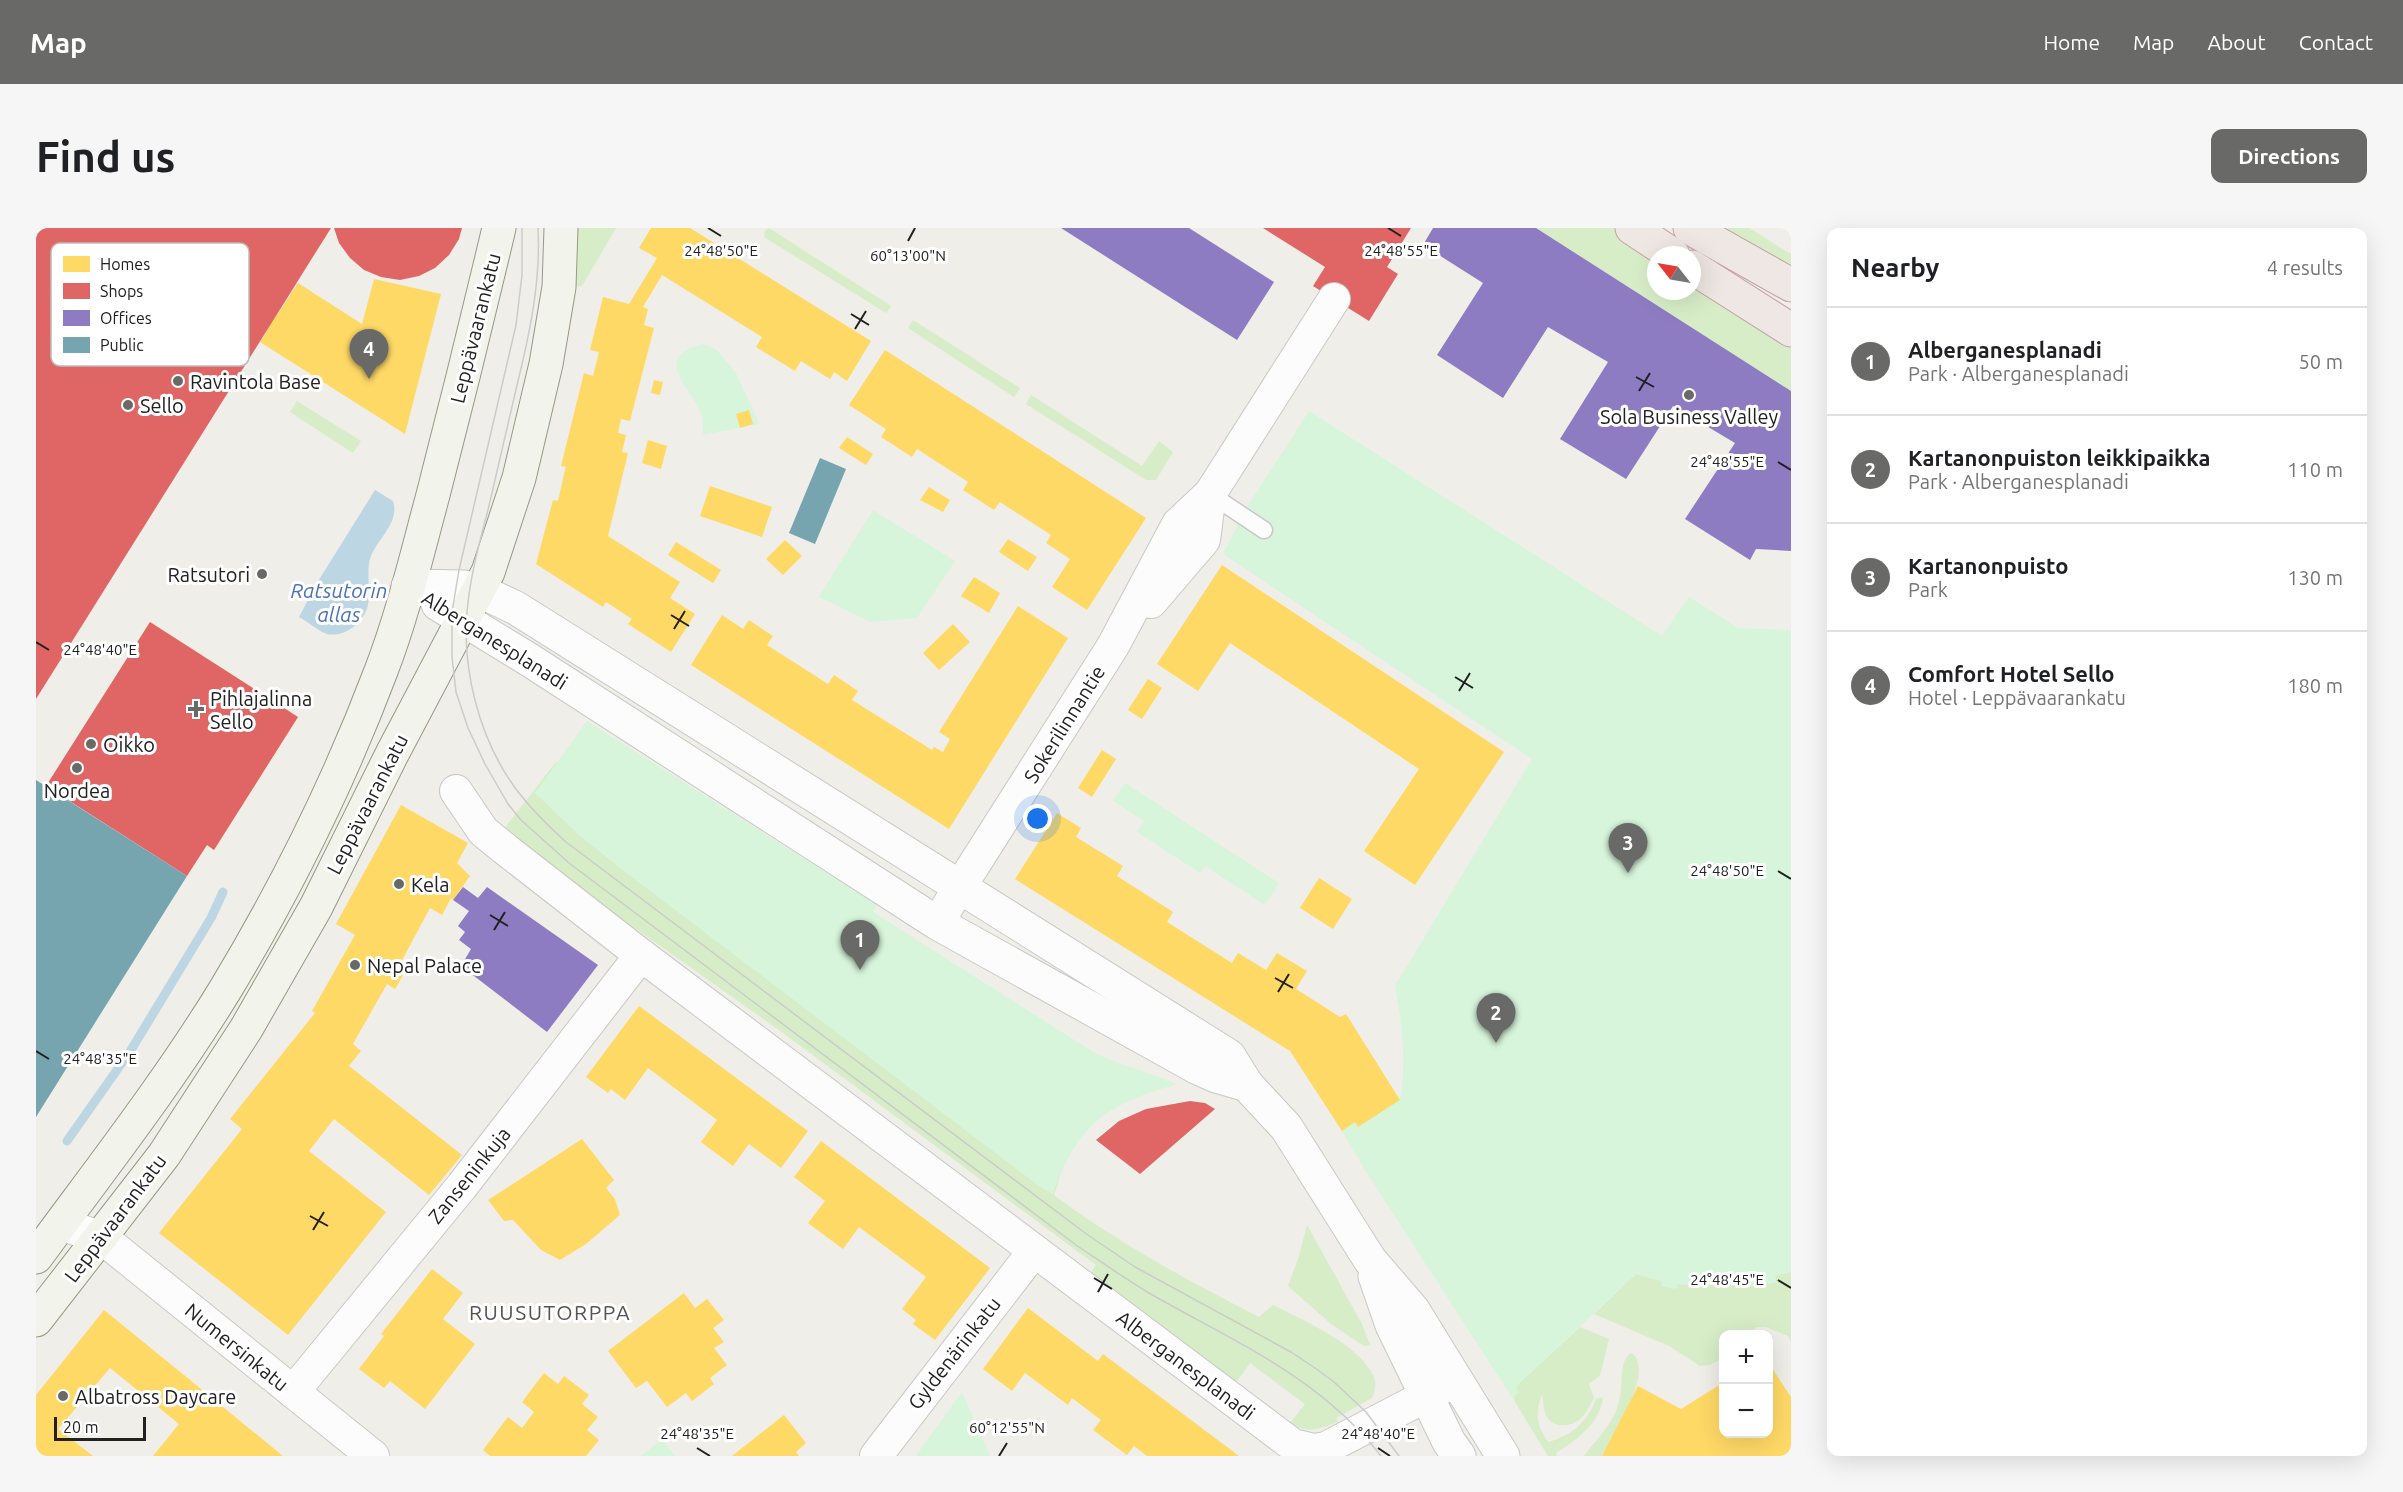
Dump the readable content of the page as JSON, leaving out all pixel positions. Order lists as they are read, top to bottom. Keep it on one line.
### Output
{"streets":{"main road":["Leppävaarankatu"],"street":["Alberganesplanadi","Sokerilinnantie","Zanseninkuja","Numersinkatu","Gyldenärinkatu"]},"crossings":[["Leppävaarankatu","Alberganesplanadi"],["Leppävaarankatu","Numersinkatu"],["Alberganesplanadi","Sokerilinnantie"],["Alberganesplanadi","Zanseninkuja"],["Alberganesplanadi","Gyldenärinkatu"],["Zanseninkuja","Numersinkatu"]],"districts":["RUUSUTORPPA"],"water":["Ratsutorin allas"],"places":{"other":["Ravintola Base","Sola Business Valley","Sello","Ratsutori","Oikko","Nordea","Kela","Nepal Palace","Albatross Daycare"],"health":["Pihlajalinna Sello"]},"legend":["Homes","Shops","Offices","Public"],"scale_bar":"20 m","north":"top left","page":{"header":"Map","nav":["Home","Map","About","Contact"],"buttons":"Directions","title":"Find us","heading":["Nearby","4 results"],"list":[{"mark":"1","name":"Alberganesplanadi","note":"Park · Alberganesplanadi","value":"50 m"},{"mark":"2","name":"Kartanonpuiston leikkipaikka","note":"Park · Alberganesplanadi","value":"110 m"},{"mark":"3","name":"Kartanonpuisto","note":"Park","value":"130 m"},{"mark":"4","name":"Comfort Hotel Sello","note":"Hotel · Leppävaarankatu","value":"180 m"}],"pins":["4","3","1","2"],"map_buttons":["+","−"],"scale":"20 m"},"coordinates":["24°48'50\"E","24°48'55\"E","60°13'00\"N","24°48'40\"E","24°48'35\"E","24°48'45\"E","60°12'55\"N"]}
